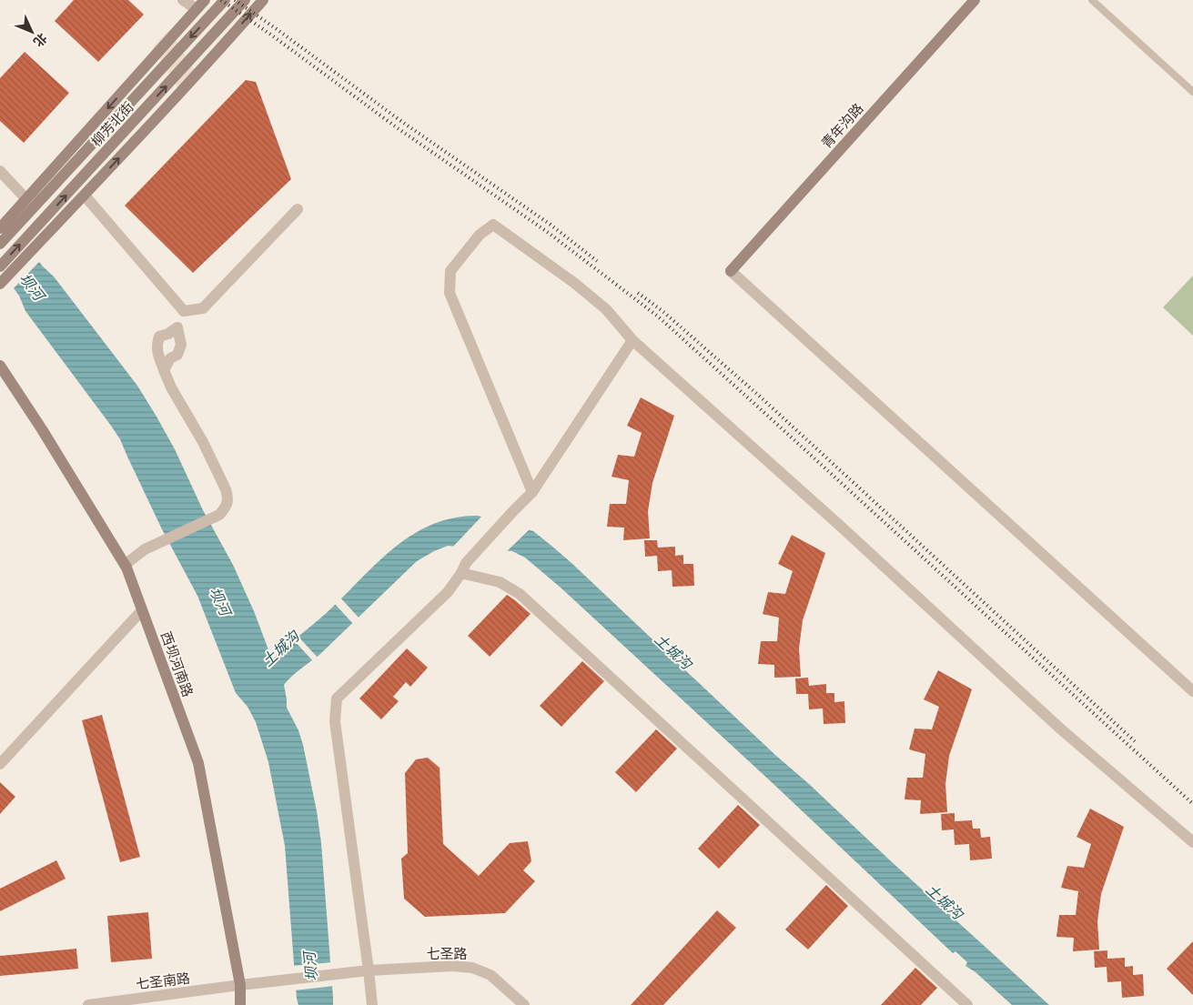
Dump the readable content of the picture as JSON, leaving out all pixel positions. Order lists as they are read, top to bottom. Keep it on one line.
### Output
{"streets":{"street":["柳芳北街","青年沟路","西坝河南路","七圣路","七圣南路"]},"crossings":[["西坝河南路","七圣南路"],["七圣路","七圣南路"]],"water":["坝河","土城沟"],"north":"bottom right"}
